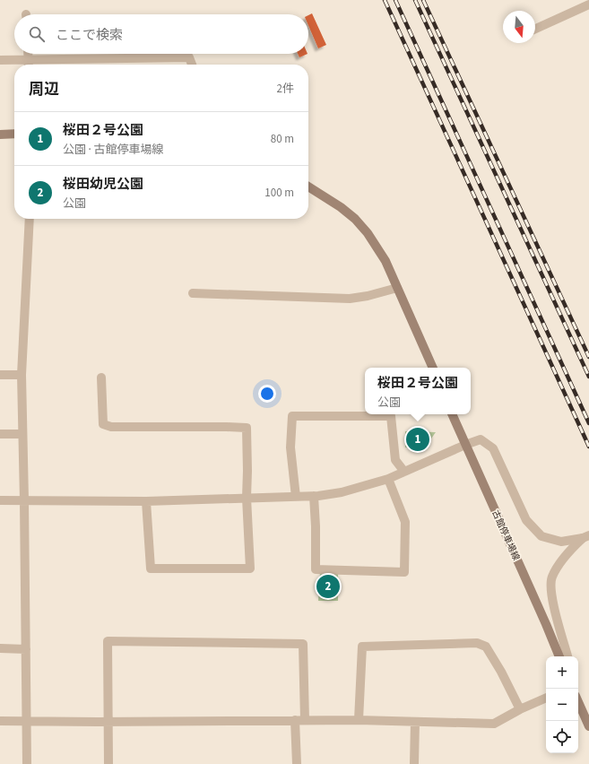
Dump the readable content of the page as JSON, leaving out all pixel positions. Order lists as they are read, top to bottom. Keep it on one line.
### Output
{"streets":{"main road":["古館停車場線"]},"north":"bottom","page":{"search":"ここで検索","heading":["周辺","2件"],"list":[{"mark":"1","name":"桜田２号公園","note":"公園 · 古館停車場線","value":"80 m"},{"mark":"2","name":"桜田幼児公園","note":"公園","value":"100 m"}],"popup":["桜田２号公園","公園"],"pins":["1","2"],"map_buttons":["+","−"]}}
